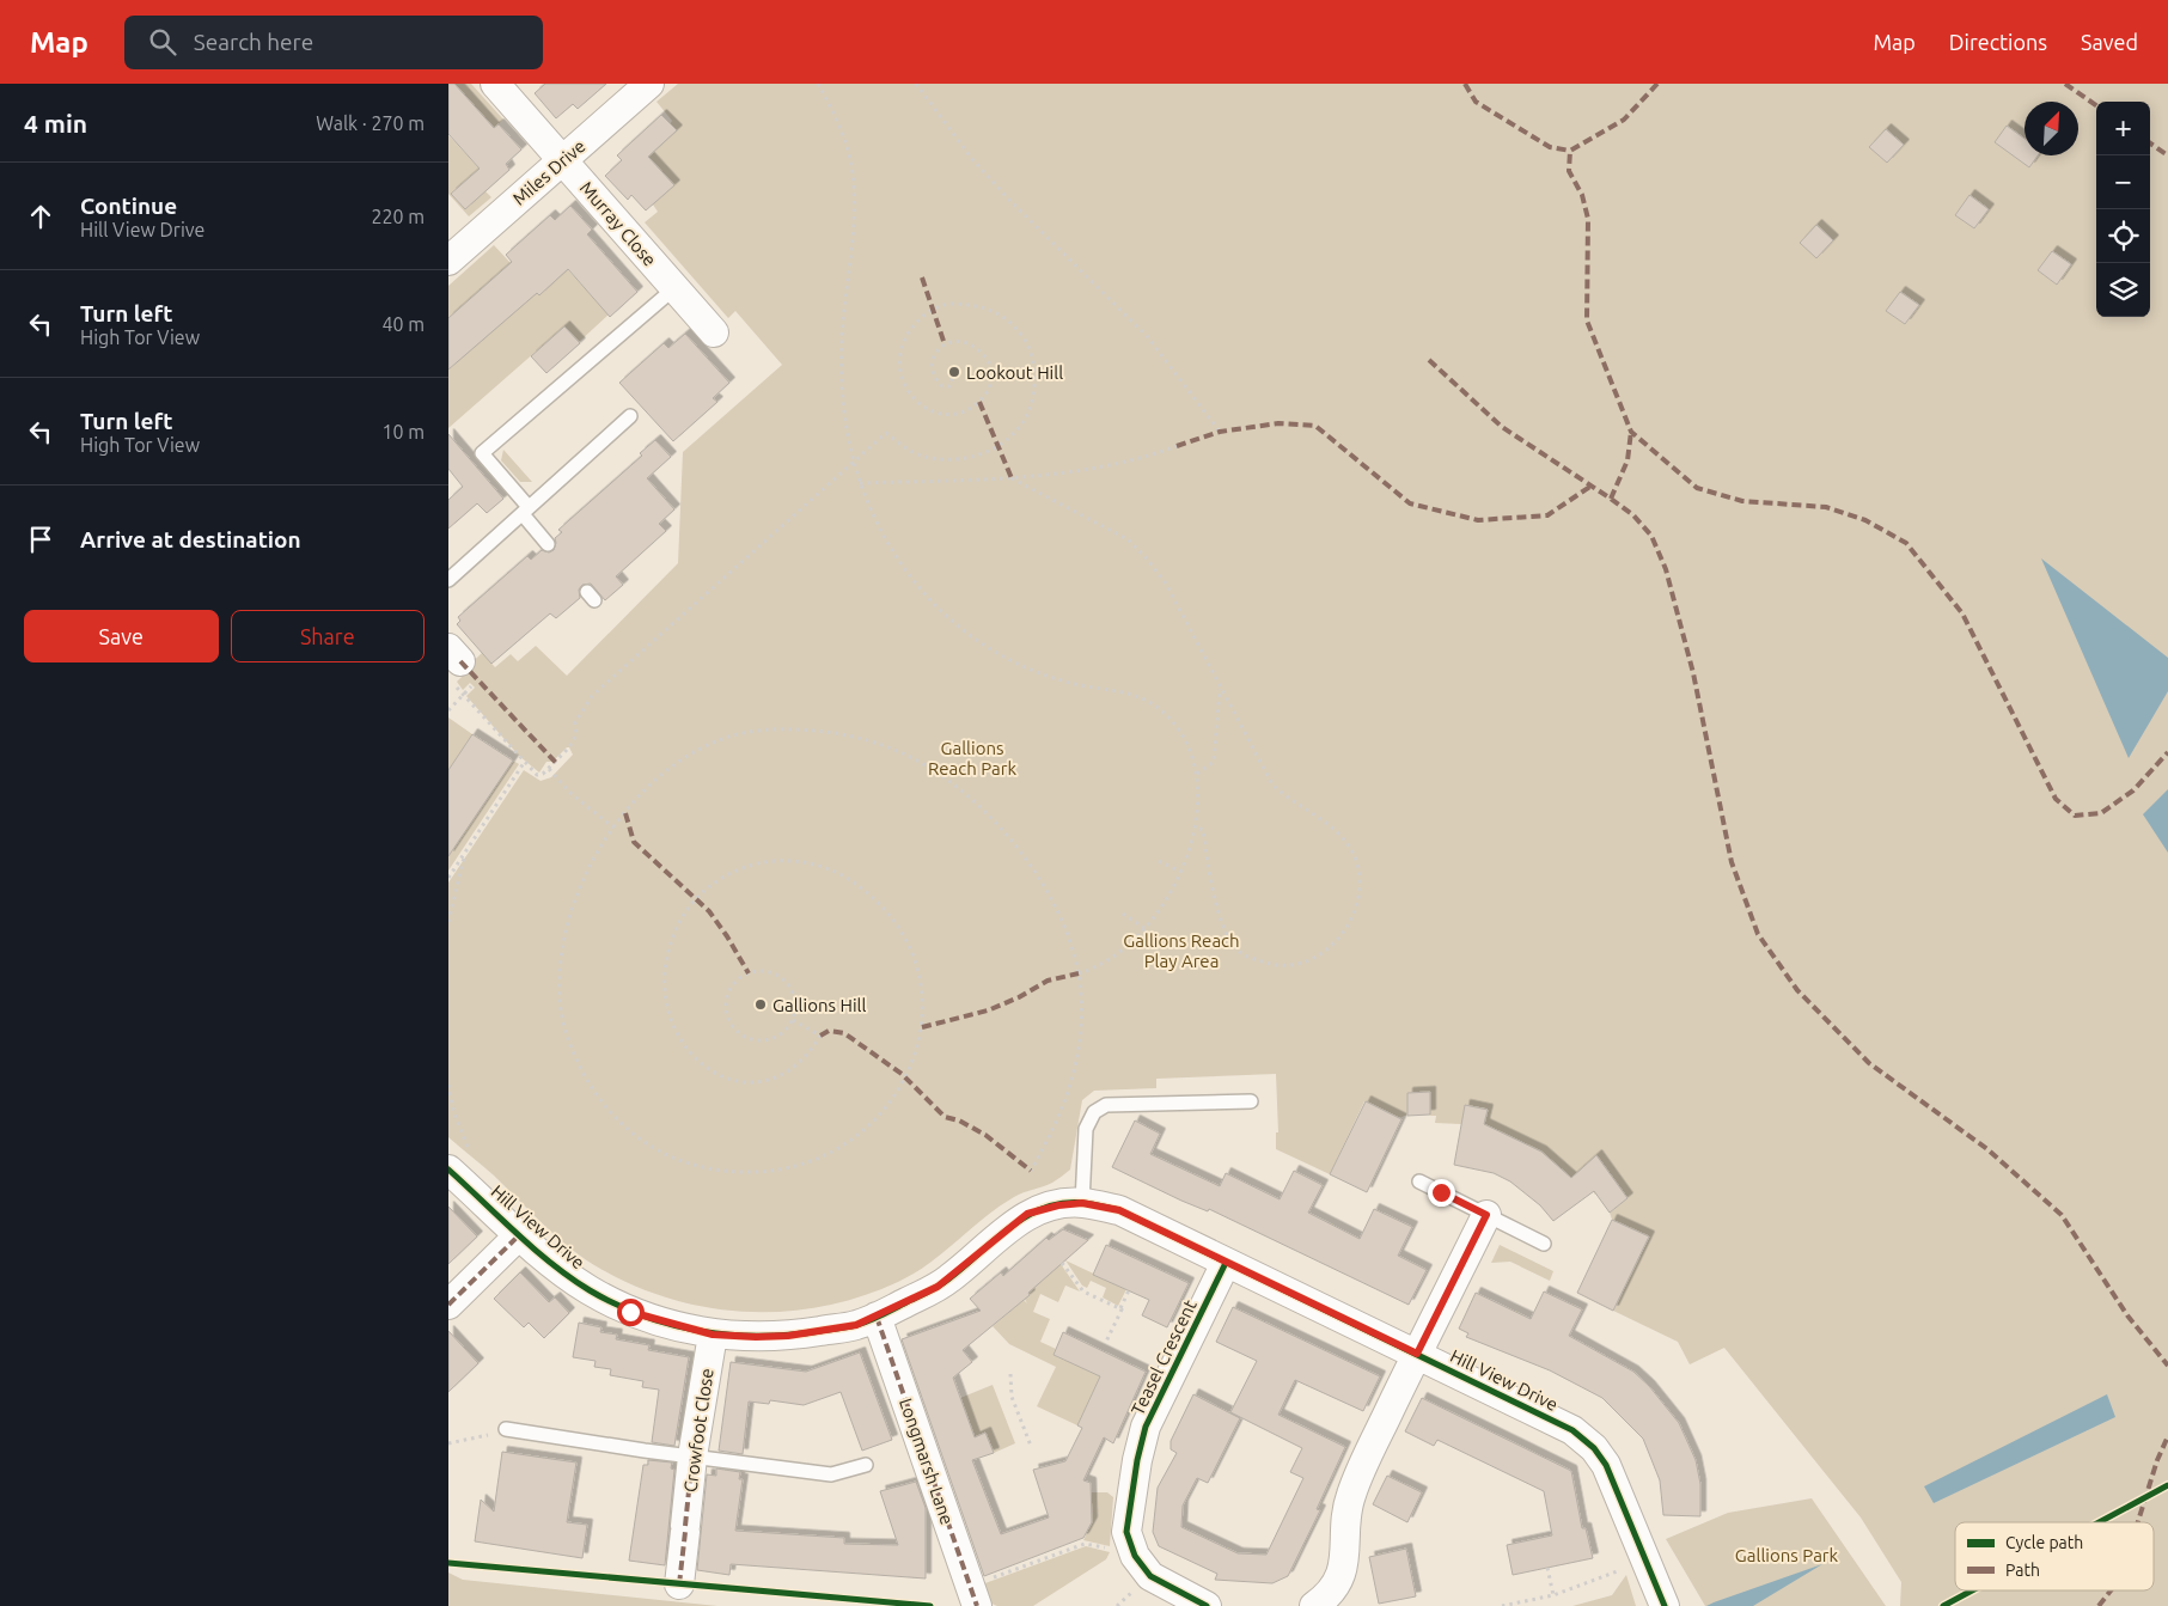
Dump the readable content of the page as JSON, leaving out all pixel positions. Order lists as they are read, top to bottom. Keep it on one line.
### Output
{"streets":{"street":["Miles Drive","Murray Close","Hill View Drive","Teasel Crescent","Crowfoot Close","Longmarsh Lane"]},"crossings":[["Miles Drive","Murray Close"],["Hill View Drive","Teasel Crescent"],["Hill View Drive","Crowfoot Close"],["Hill View Drive","Longmarsh Lane"]],"parks":["Gallions Reach Park","Gallions Reach Play Area","Gallions Park"],"places":["Lookout Hill","Gallions Hill"],"legend":["Cycle path","Path"],"north":"top right","page":{"header":"Map","search":"Search here","nav":["Map","Directions","Saved"],"heading":["4 min","Walk · 270 m"],"map_buttons":["+","−"],"list":[["Continue","Hill View Drive","220 m"],["Turn left","High Tor View","40 m"],["Turn left","High Tor View","10 m"],"Arrive at destination"],"buttons":["Save","Share"]}}
